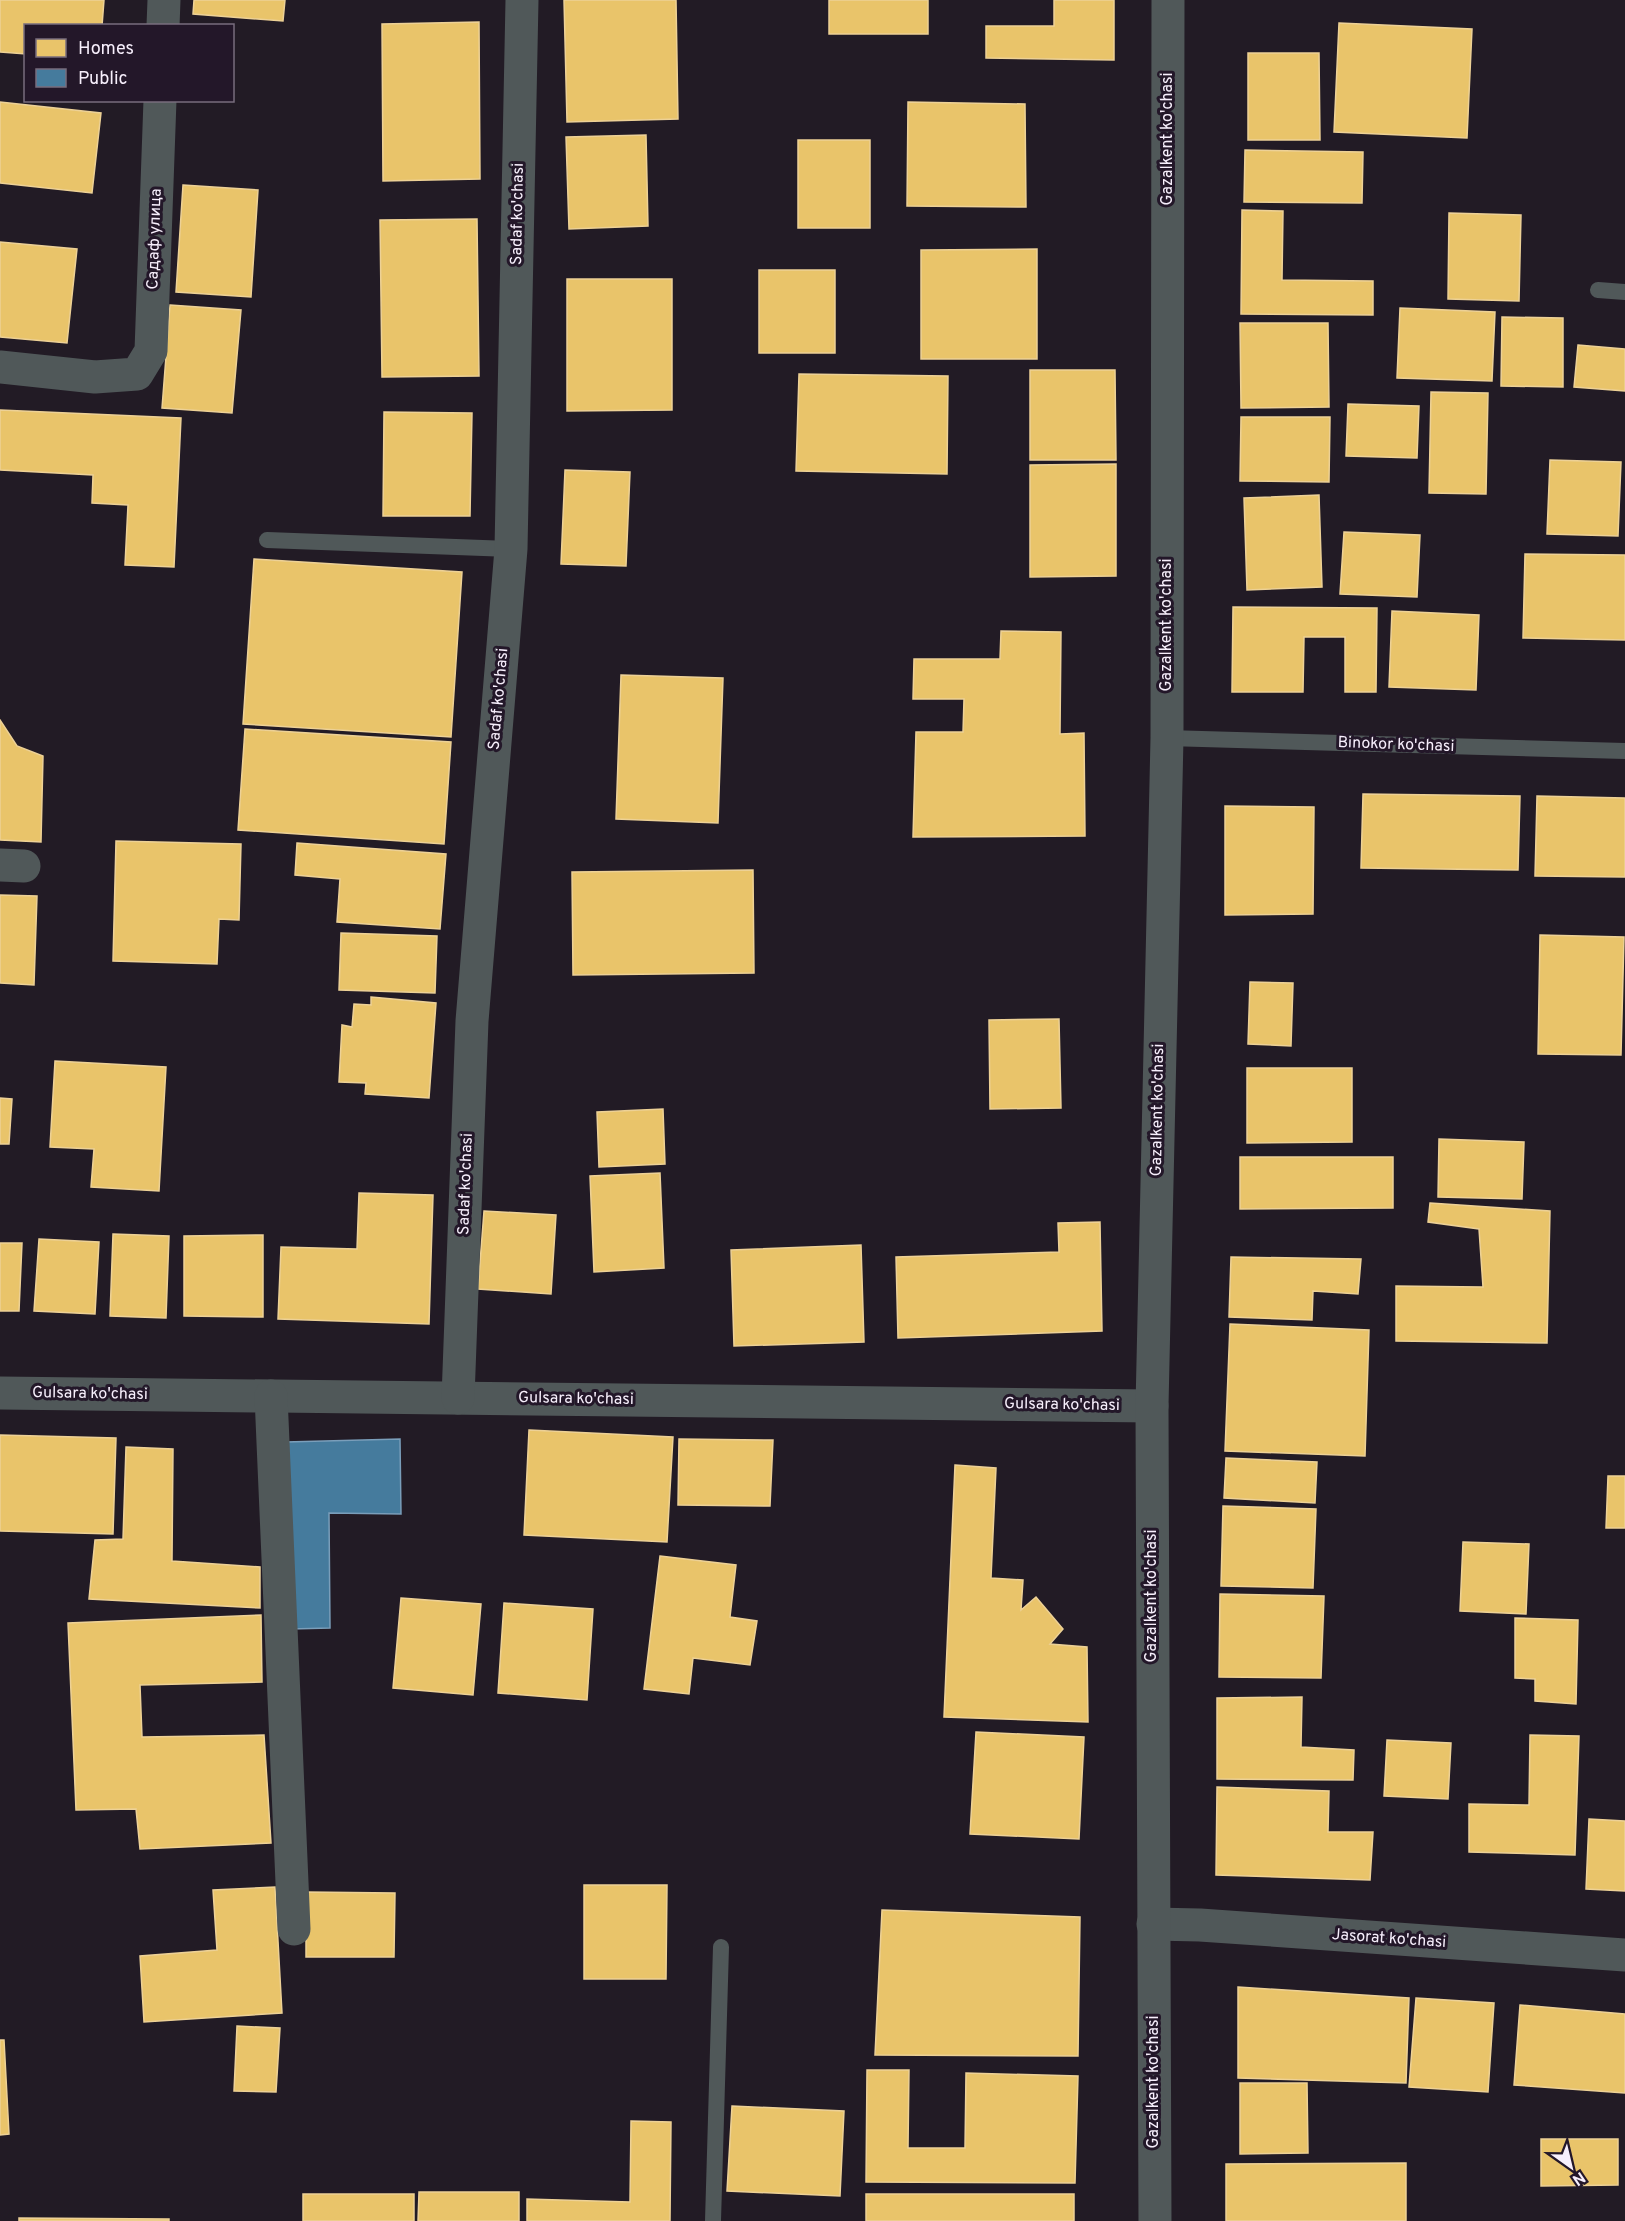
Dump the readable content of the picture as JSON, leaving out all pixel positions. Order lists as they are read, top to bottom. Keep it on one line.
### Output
{"streets":{"street":["Gazalkent ko'chasi","Sadaf ko'chasi","Садаф улица","Gulsara ko'chasi","Jasorat ko'chasi"],"lane":["Binokor ko'chasi"]},"crossings":[["Gazalkent ko'chasi","Binokor ko'chasi"],["Gazalkent ko'chasi","Gulsara ko'chasi"],["Gazalkent ko'chasi","Jasorat ko'chasi"],["Sadaf ko'chasi","Gulsara ko'chasi"]],"legend":["Homes","Public"],"north":"bottom right"}
